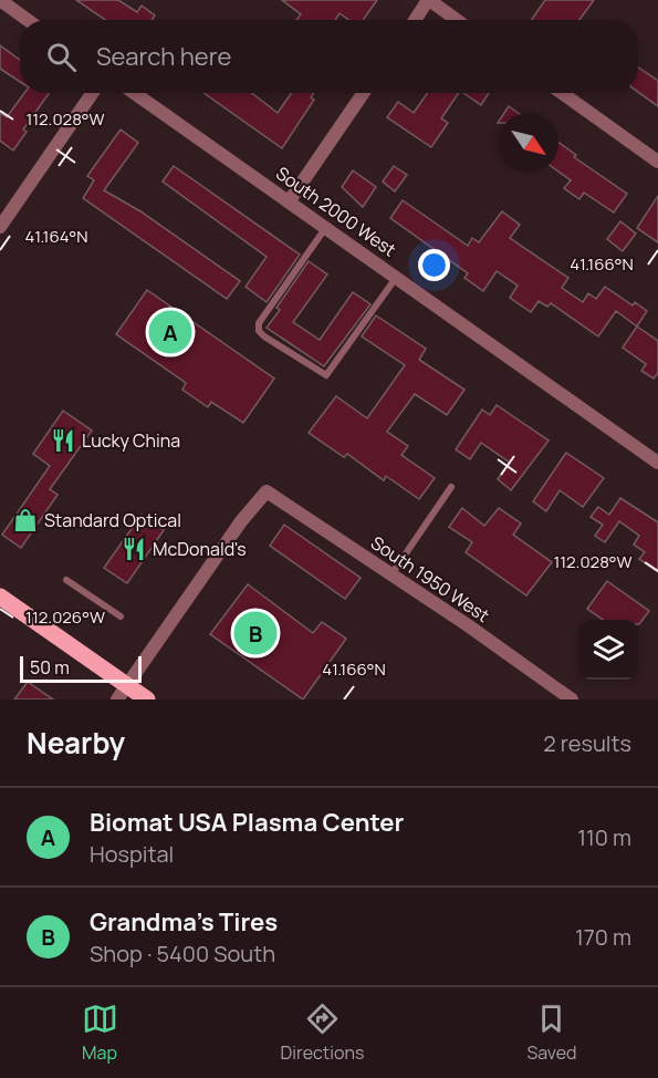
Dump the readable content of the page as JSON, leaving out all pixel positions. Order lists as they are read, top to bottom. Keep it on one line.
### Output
{"streets":{"street":["South 2000 West","South 1950 West"]},"places":{"restaurant":["Lucky China","McDonald's"],"shop":["Standard Optical"]},"scale_bar":"50 m","north":"bottom right","page":{"search":"Search here","pins":["A","B"],"scale":"50 m","heading":["Nearby","2 results"],"list":[{"mark":"A","name":"Biomat USA Plasma Center","note":"Hospital","value":"110 m"},{"mark":"B","name":"Grandma's Tires","note":"Shop · 5400 South","value":"170 m"}],"nav":["Map","Directions","Saved"]},"coordinates":["112.028°W","41.164°N","41.166°N","112.026°W"]}
